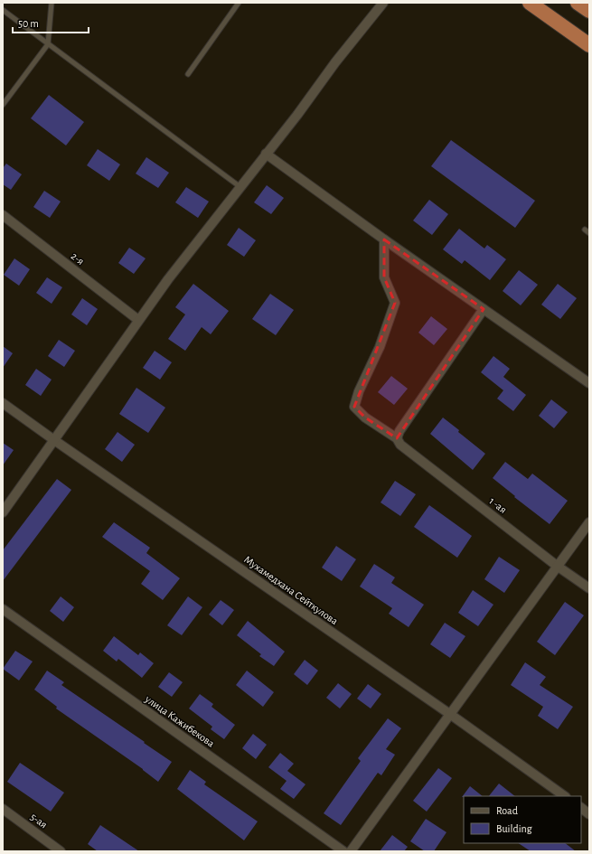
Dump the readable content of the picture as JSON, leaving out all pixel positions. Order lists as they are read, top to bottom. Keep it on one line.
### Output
{"streets":{"street":["2-я","1 -ая","Мухамедхана Сейткулова","улица Кажибекова","5-ая"]},"legend":["Road","Building"],"scale_bar":"50 m"}
